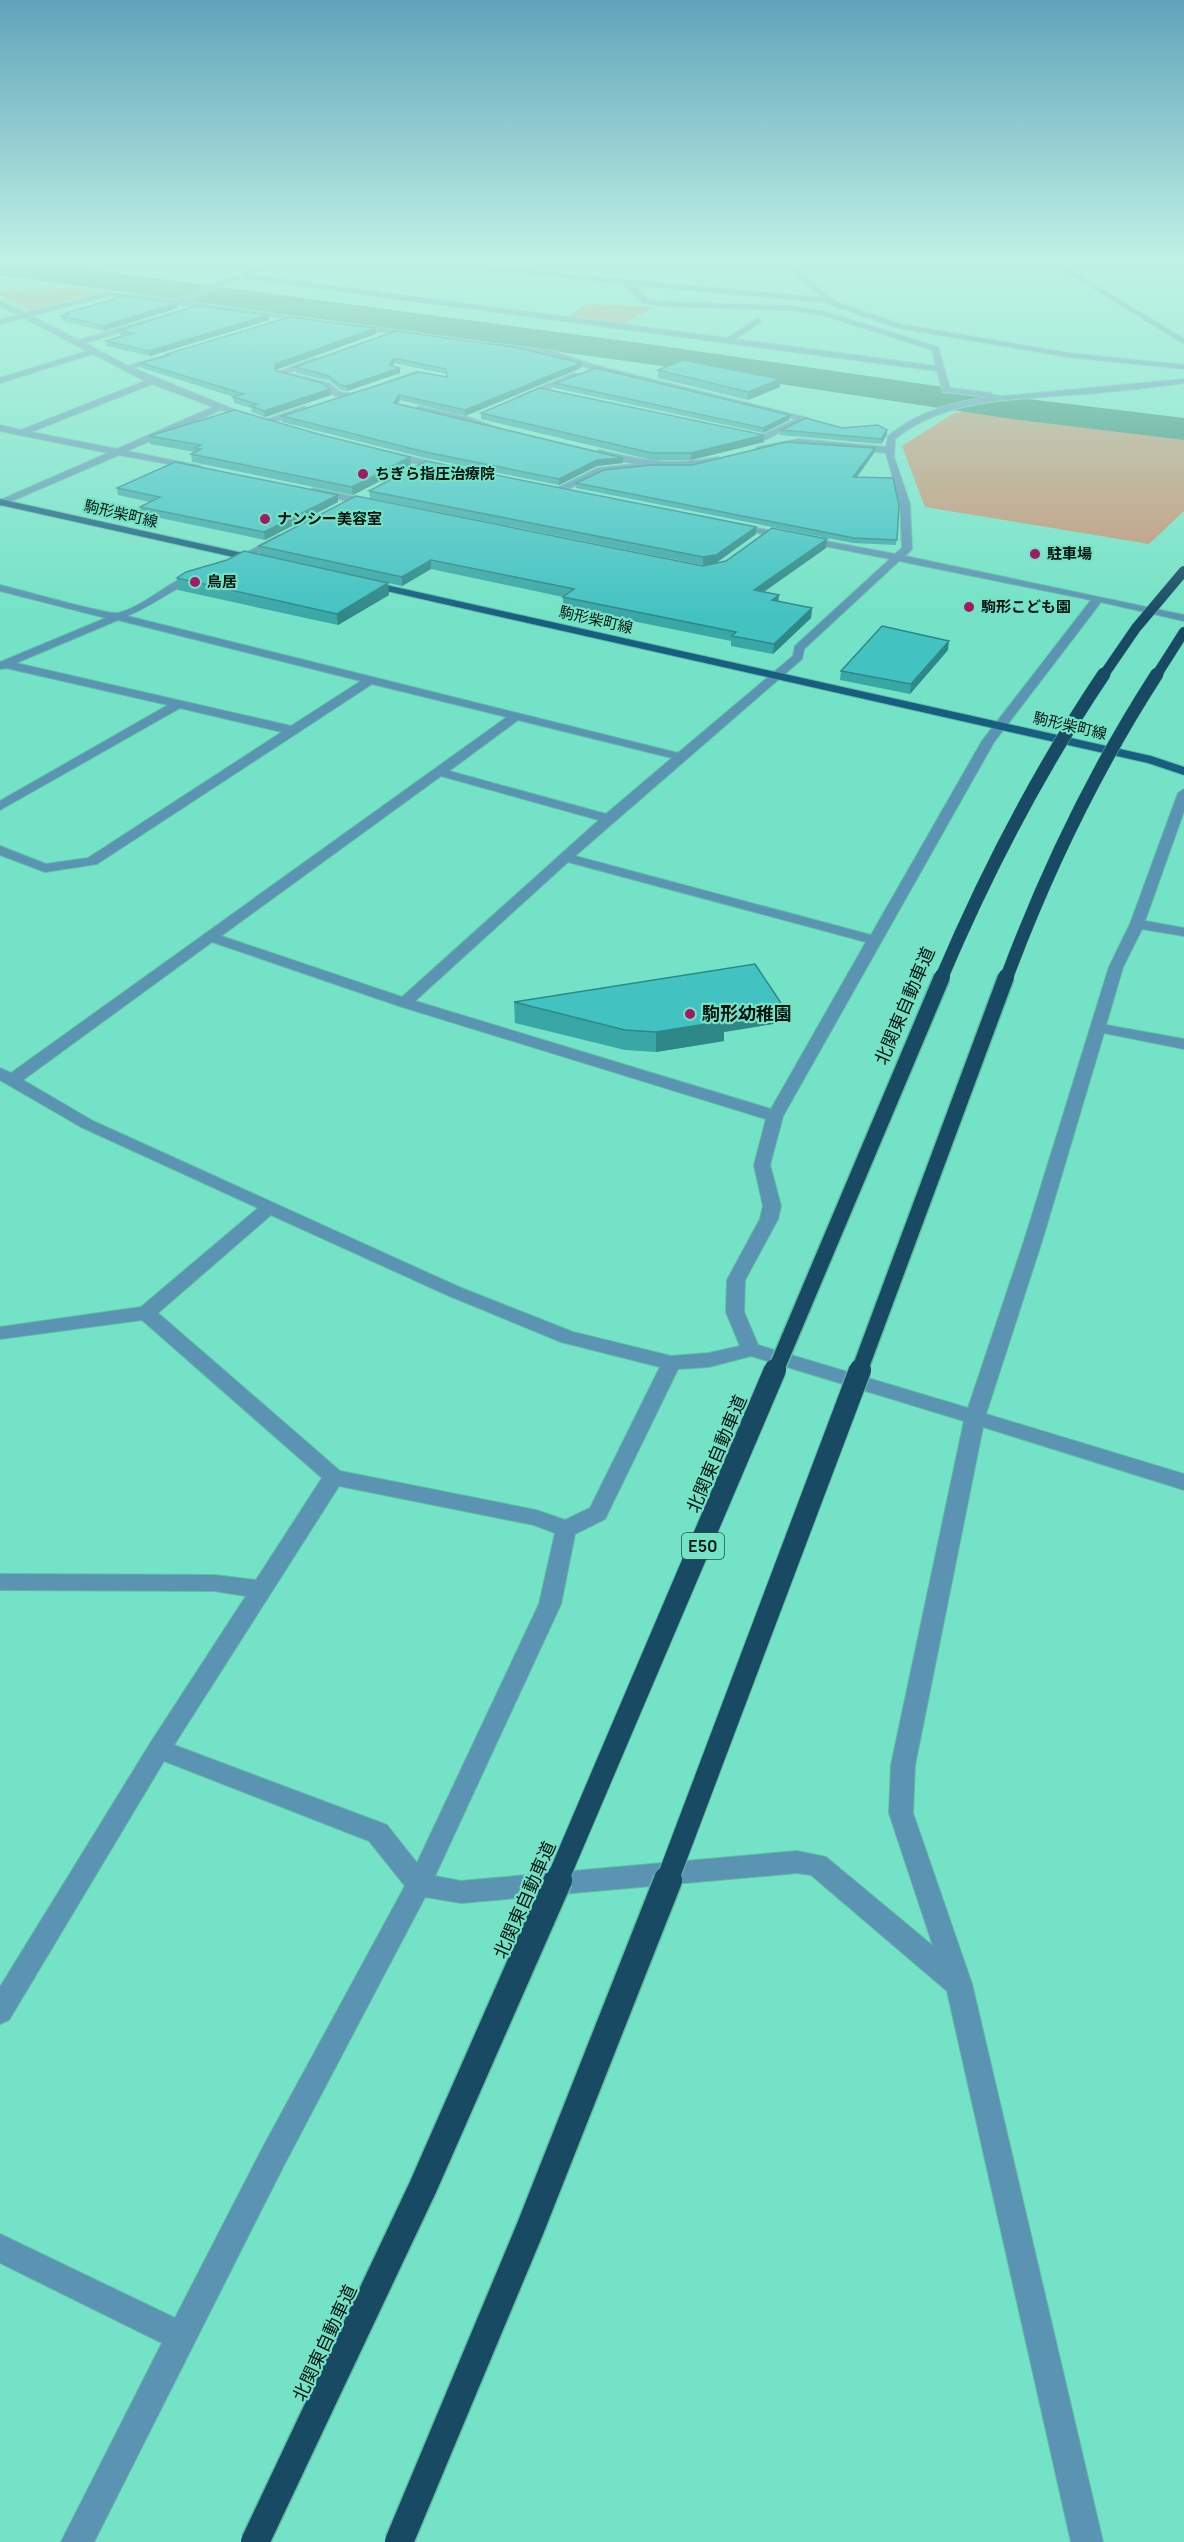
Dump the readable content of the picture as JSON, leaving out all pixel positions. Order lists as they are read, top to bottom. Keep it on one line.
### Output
{"streets":{"highway":["北関東自動車道","E50"],"main road":["駒形柴町線"]},"places":["ちぎら指圧治療院","ナンシー美容室","駐車場","鳥居","駒形こども園","駒形幼稚園"]}
